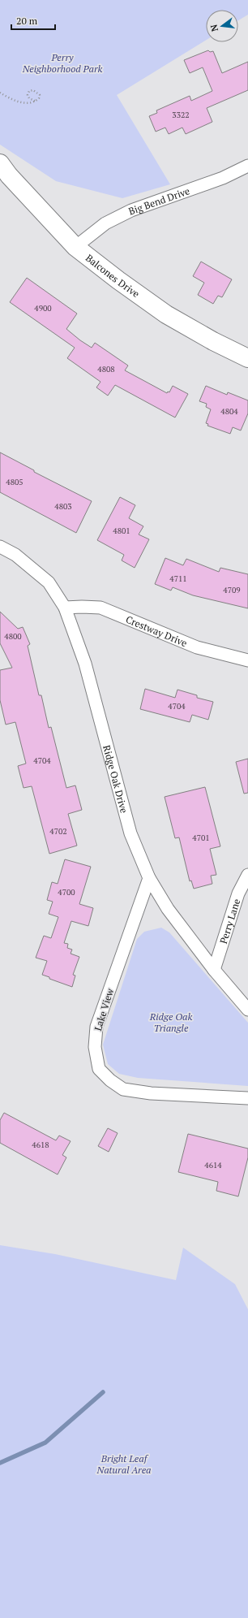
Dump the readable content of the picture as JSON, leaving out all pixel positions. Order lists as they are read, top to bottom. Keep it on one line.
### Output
{"streets":{"street":["Big Bend Drive","Balcones Drive","Crestway Drive","Ridge Oak Drive","Perry Lane","Lake View"]},"crossings":[["Big Bend Drive","Balcones Drive"],["Crestway Drive","Ridge Oak Drive"],["Ridge Oak Drive","Perry Lane"],["Ridge Oak Drive","Lake View"]],"parks":["Perry Neighborhood Park","Ridge Oak Triangle","Bright Leaf Natural Area"],"house_numbers":["3322","4900","4808","4804","4805","4803","4801","4711","4709","4800","4704","4704","4702","4701","4700","4618","4614"],"scale_bar":"20 m","north":"left"}
